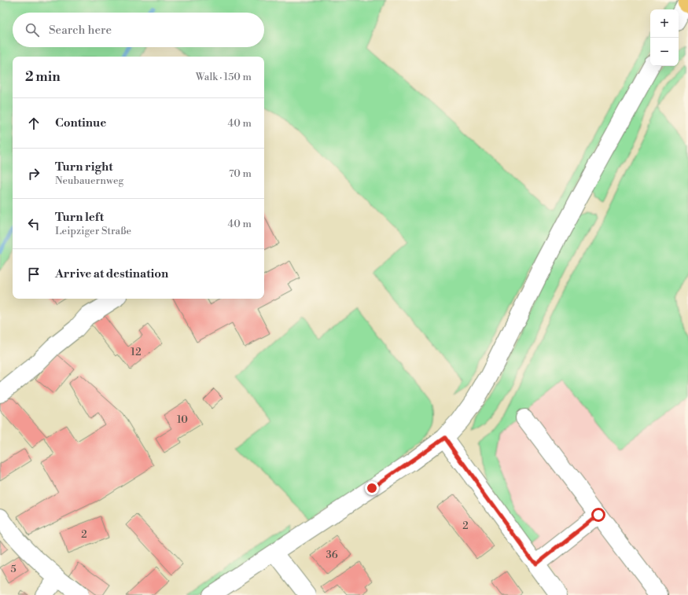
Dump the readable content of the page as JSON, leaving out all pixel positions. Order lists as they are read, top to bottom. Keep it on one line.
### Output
{"house_numbers":["12","10","2","2","36","5"],"page":{"map_buttons":["+","−"],"search":"Search here","heading":["2 min","Walk · 150 m"],"list":[["Continue","40 m"],["Turn right","Neubauernweg","70 m"],["Turn left","Leipziger Straße","40 m"],"Arrive at destination"]}}
